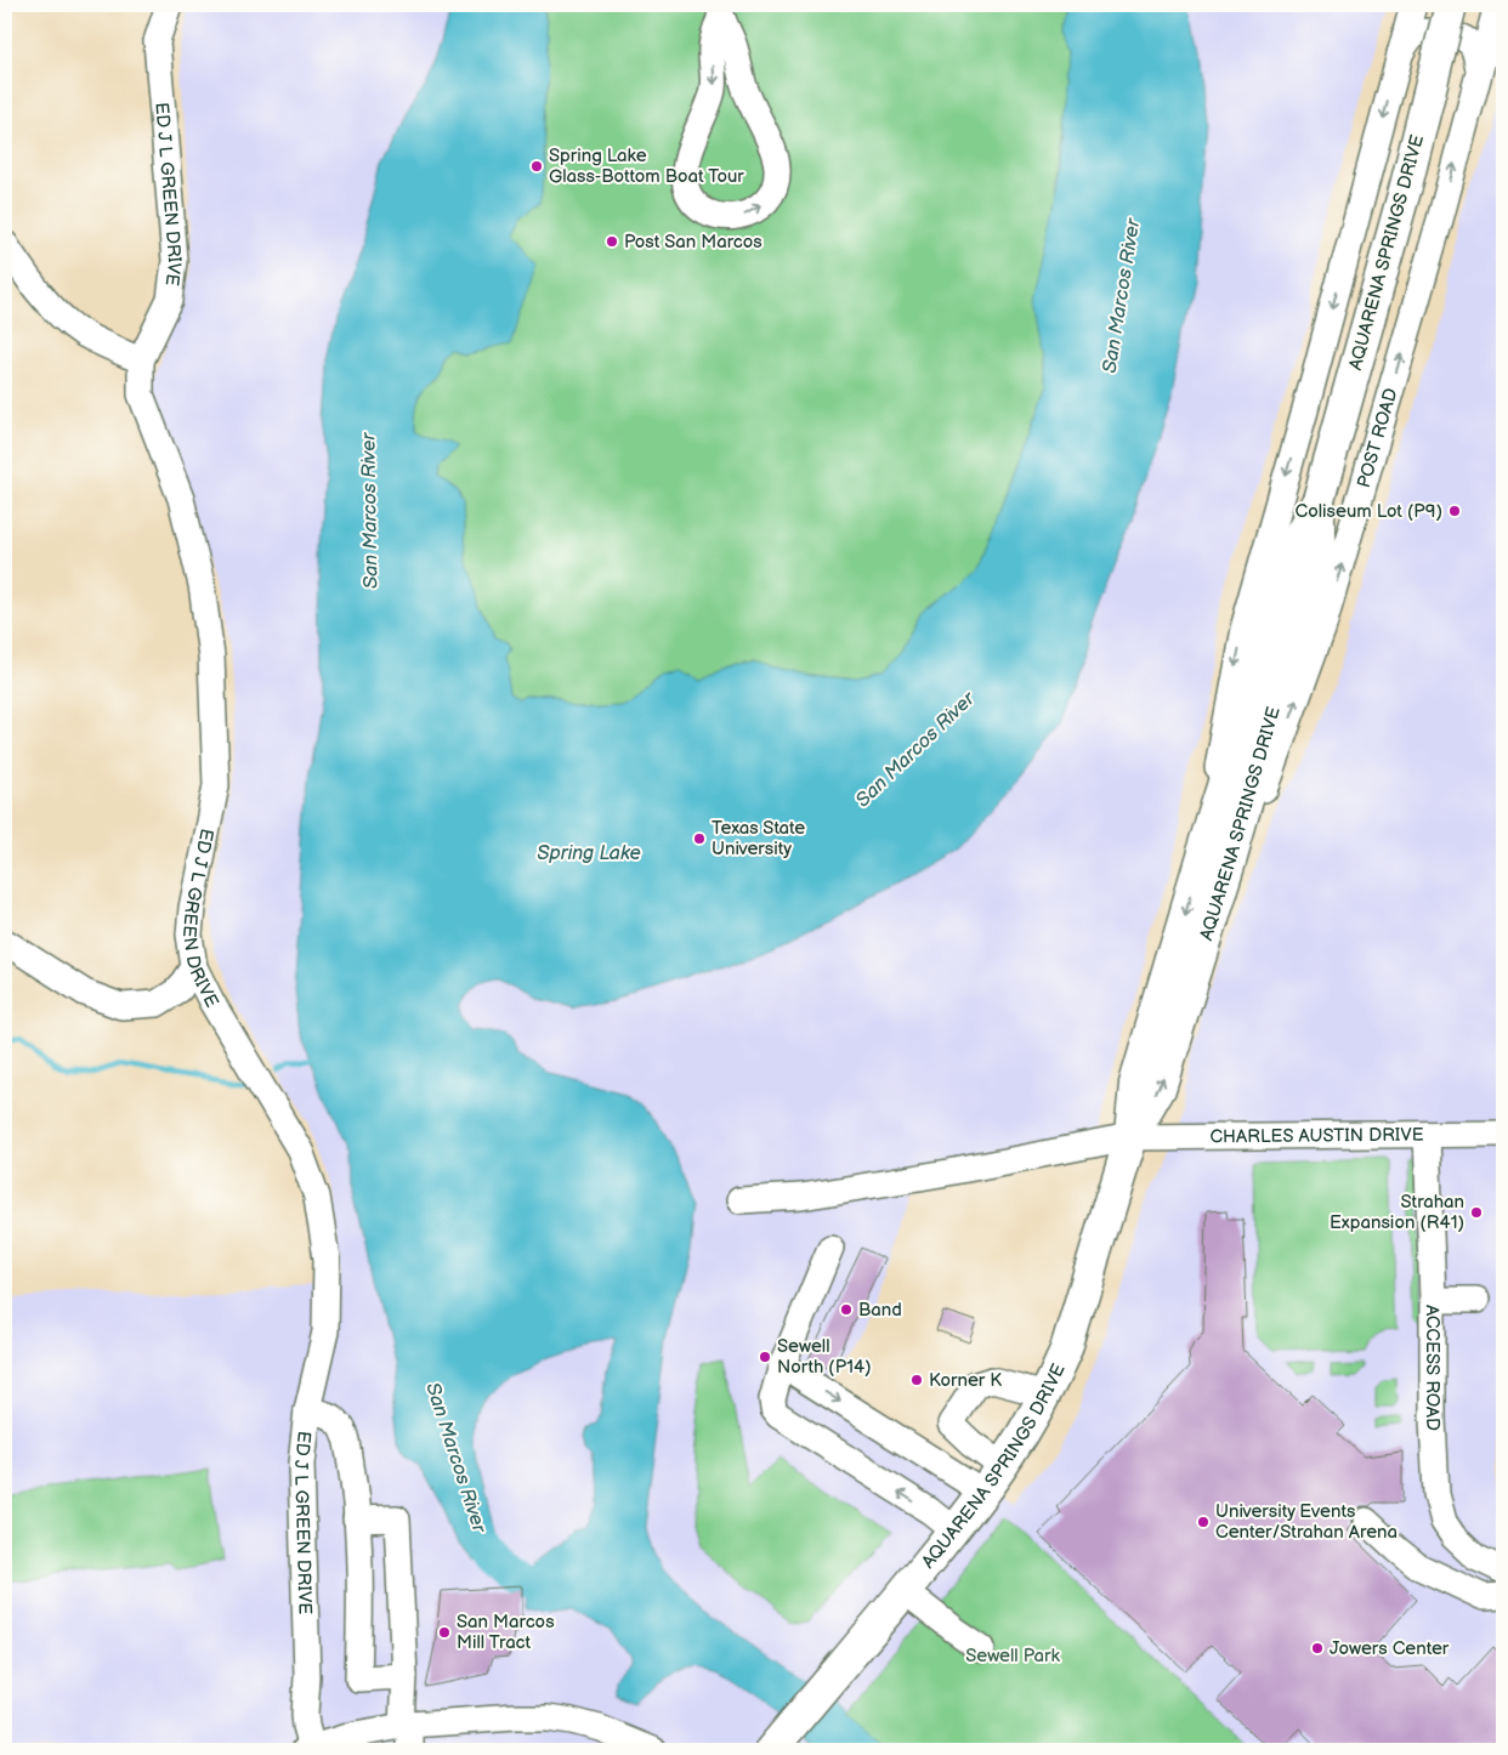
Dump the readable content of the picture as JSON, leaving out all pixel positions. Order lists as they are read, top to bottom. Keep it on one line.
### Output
{"streets":{"main road":["AQUARENA SPRINGS DRIVE"],"street":["ED J L GREEN DRIVE","POST ROAD","CHARLES AUSTIN DRIVE","ACCESS ROAD"]},"crossings":[["AQUARENA SPRINGS DRIVE","POST ROAD"],["AQUARENA SPRINGS DRIVE","CHARLES AUSTIN DRIVE"],["CHARLES AUSTIN DRIVE","ACCESS ROAD"]],"water":["San Marcos River","Spring Lake"],"parks":["Sewell Park"],"places":["Spring Lake Glass-Bottom Boat Tour","Post San Marcos","Coliseum Lot (P9)","Texas State University","Strahan Expansion (R41)","Band","Sewell North (P14)","Korner K","University Events Center/Strahan Arena","San Marcos Mill Tract","Jowers Center"]}
